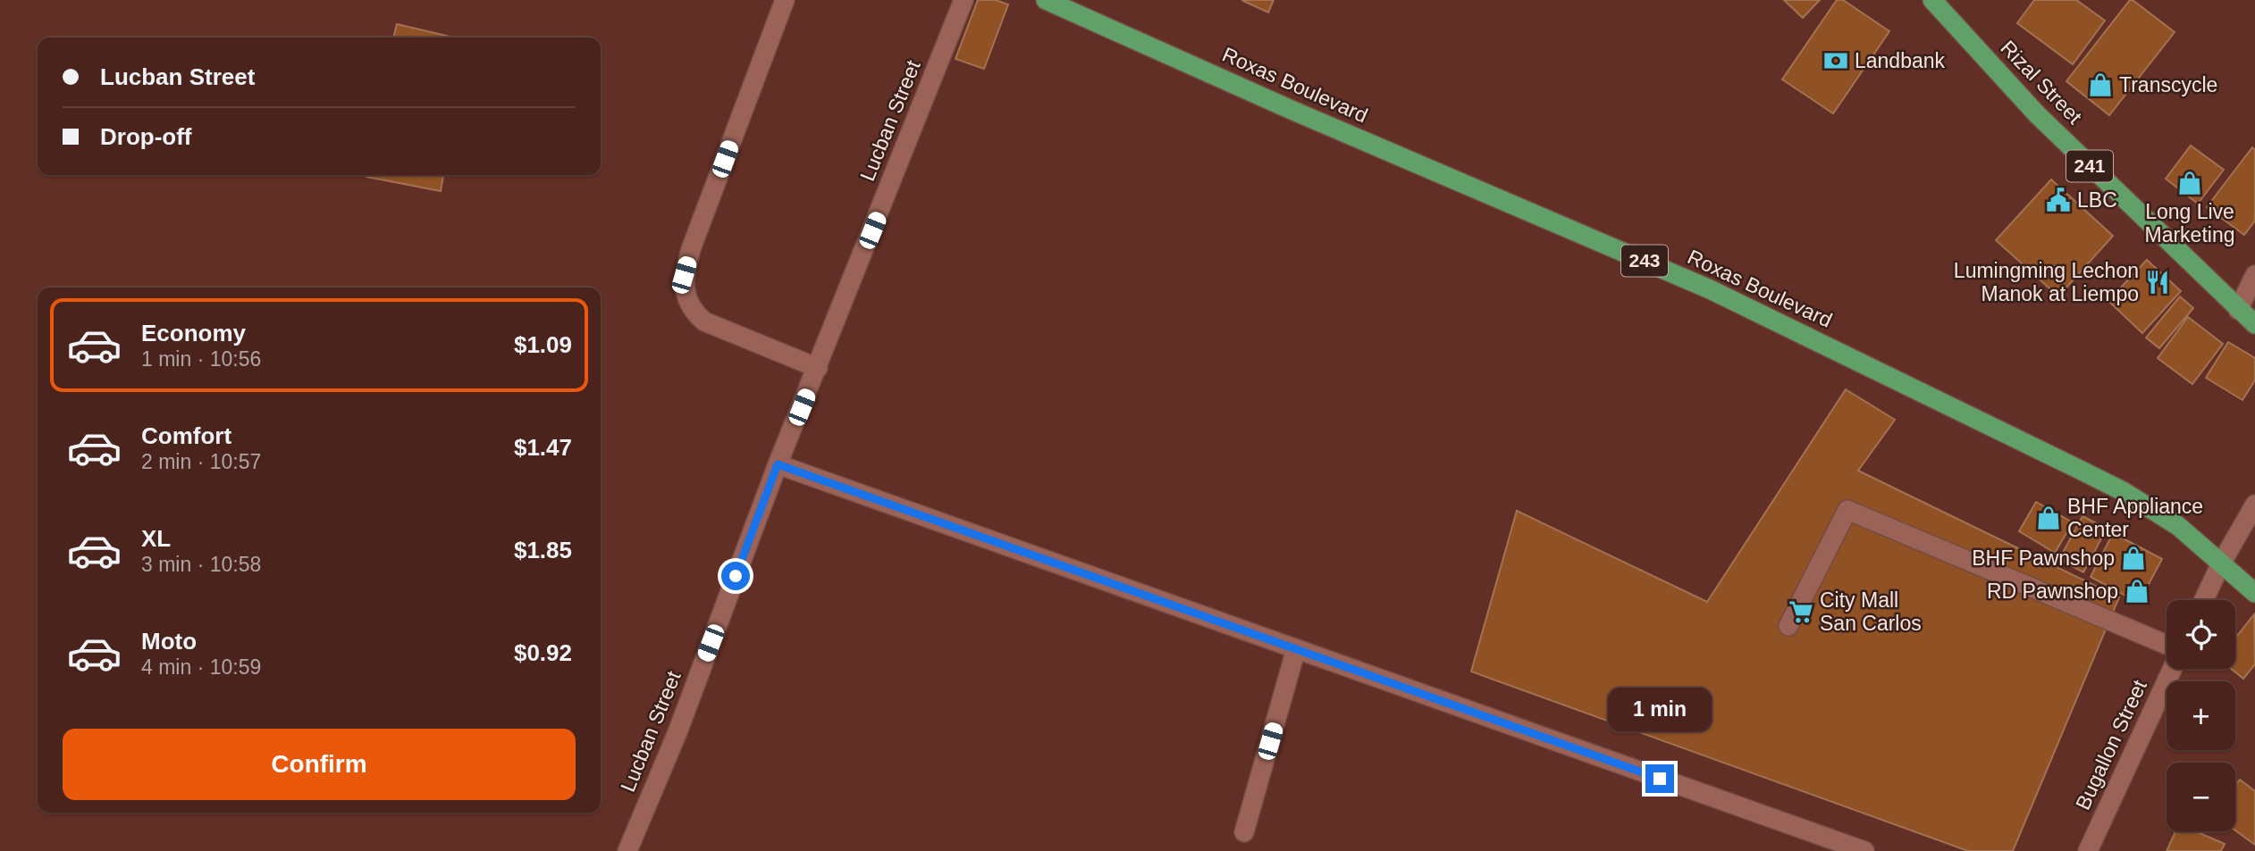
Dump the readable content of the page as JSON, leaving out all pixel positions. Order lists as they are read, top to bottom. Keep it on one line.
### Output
{"streets":{"main road":["Rizal Street","Roxas Boulevard","241","243"],"street":["Lucban Street","Bugallon Street"]},"places":{"bank":["Landbank"],"shop":["Transcycle","Long Live Marketing","BHF Appliance Center","BHF Pawnshop","RD Pawnshop"],"public building":["LBC"],"restaurant":["Lumingming Lechon Manok at Liempo"],"supermarket":["City Mall San Carlos"]},"page":{"banner":["Lucban Street","Drop-off"],"list":[{"name":"Economy","note":"1 min · 10:56","value":"$1.09"},{"name":"Comfort","note":"2 min · 10:57","value":"$1.47"},{"name":"XL","note":"3 min · 10:58","value":"$1.85"},{"name":"Moto","note":"4 min · 10:59","value":"$0.92"}],"map_buttons":["+","−"],"bubble":"1 min","buttons":"Confirm"}}
